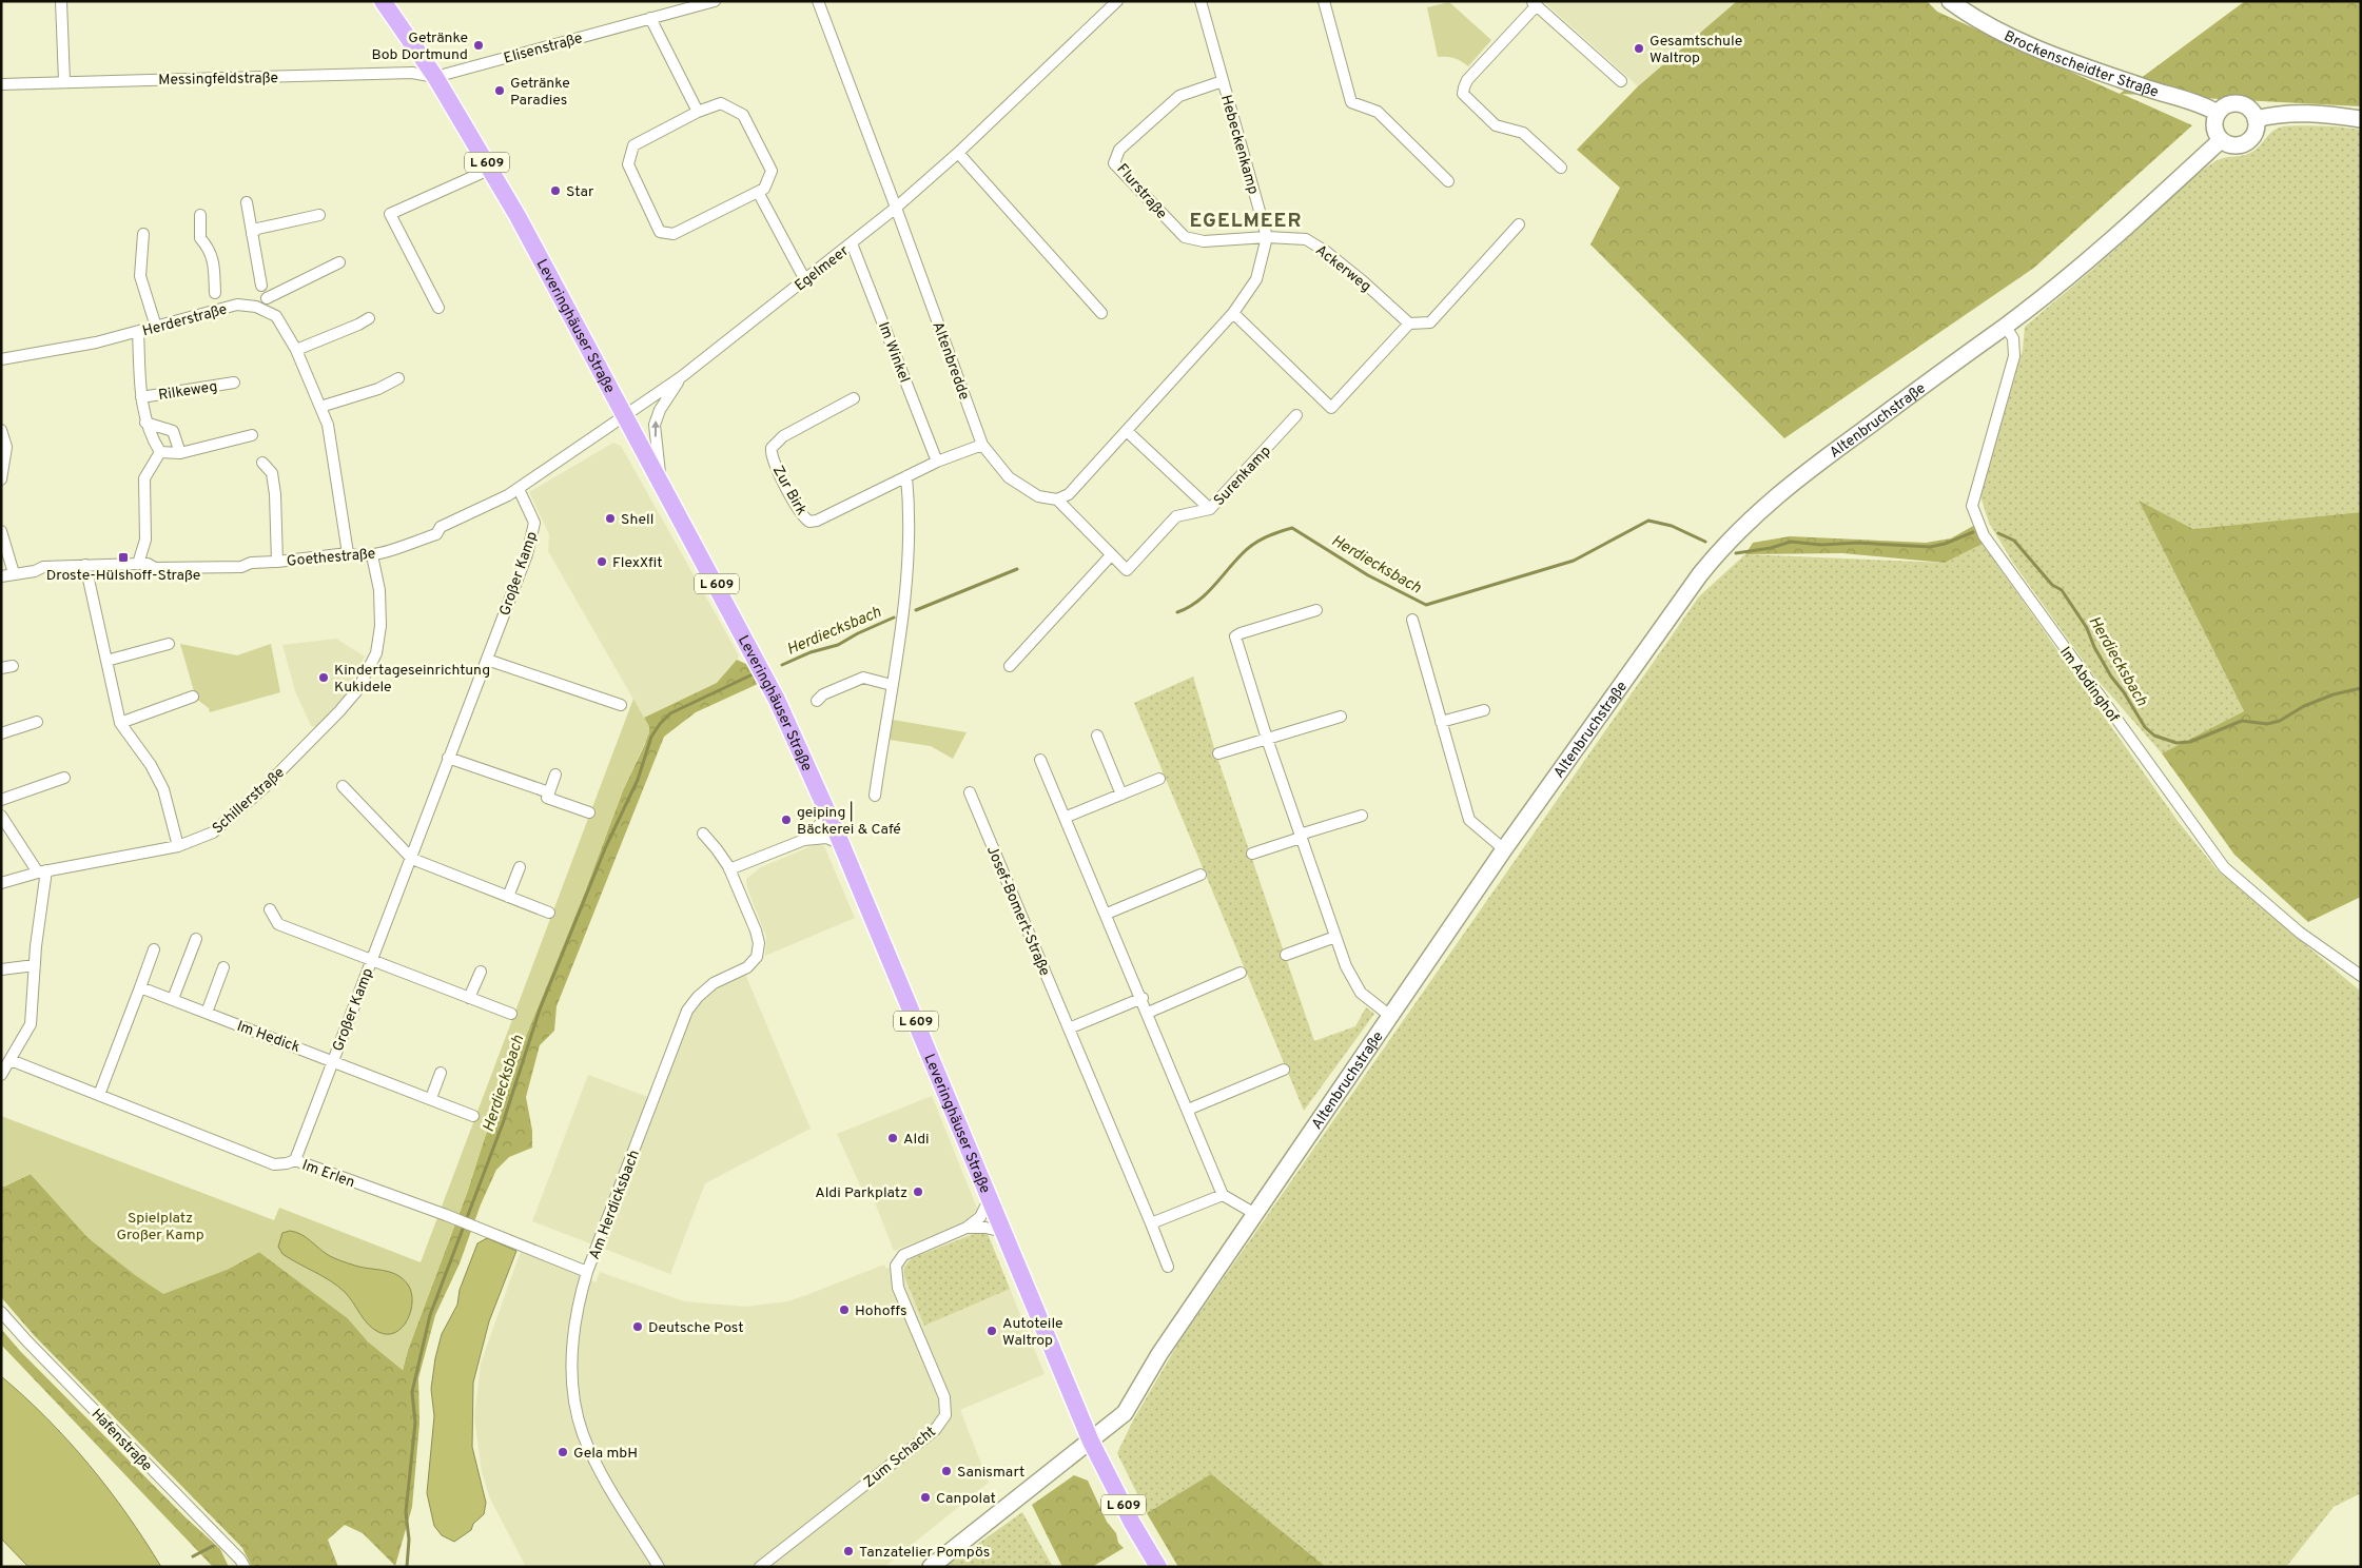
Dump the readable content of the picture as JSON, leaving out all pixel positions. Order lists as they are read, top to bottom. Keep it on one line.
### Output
{"streets":{"main road":["L 609","Leveringhäuser Straße"],"street":["Elisenstraße","Brockenscheidter Straße","Messingfeldstraße","Hebeckenkamp","Flurstraße","Egelmeer","Ackerweg","Herderstraße","Im Winkel","Altenbredde","Rilkeweg","Altenbruchstraße","Surenkamp","Zur Birk","Goethestraße","Großer Kamp","Im Abdinghof","Schillerstraße","Josef-Bomert-Straße","Im Hedick","Im Erlen","Am Herdicksbach","Hafenstraße","Zum Schacht"]},"crossings":[["Elisenstraße","Messingfeldstraße"],["Elisenstraße","Leveringhäuser Straße"],["Brockenscheidter Straße","Altenbruchstraße"],["Messingfeldstraße","Leveringhäuser Straße"],["Hebeckenkamp","Flurstraße"],["Hebeckenkamp","Ackerweg"],["Hebeckenkamp","Surenkamp"],["L 609","Leveringhäuser Straße"],["L 609","Altenbruchstraße"],["Flurstraße","Ackerweg"],["Egelmeer","Leveringhäuser Straße"],["Egelmeer","Im Winkel"],["Egelmeer","Altenbredde"],["Egelmeer","Goethestraße"],["Herderstraße","Goethestraße"],["Leveringhäuser Straße","Altenbruchstraße"],["Leveringhäuser Straße","Goethestraße"],["Leveringhäuser Straße","Zum Schacht"],["Altenbruchstraße","Im Abdinghof"],["Goethestraße","Großer Kamp"],["Goethestraße","Schillerstraße"],["Großer Kamp","Im Hedick"],["Großer Kamp","Im Erlen"],["Im Erlen","Am Herdicksbach"]],"districts":["EGELMEER"],"water":["Herdiecksbach"],"parks":["Spielplatz Großer Kamp"],"places":{"other":["Getränke Bob Dortmund","Gesamtschule Waltrop","Getränke Paradies","Star","Shell","FlexXfit","Kindertageseinrichtung Kukidele","geiping | Bäckerei & Café","Aldi","Aldi Parkplatz","Hohoffs","Deutsche Post","Autoteile Waltrop","Gela mbH","Sanismart","Canpolat","Tanzatelier Pompös"],"transit":["Droste-Hülshoff-Straße"]}}
